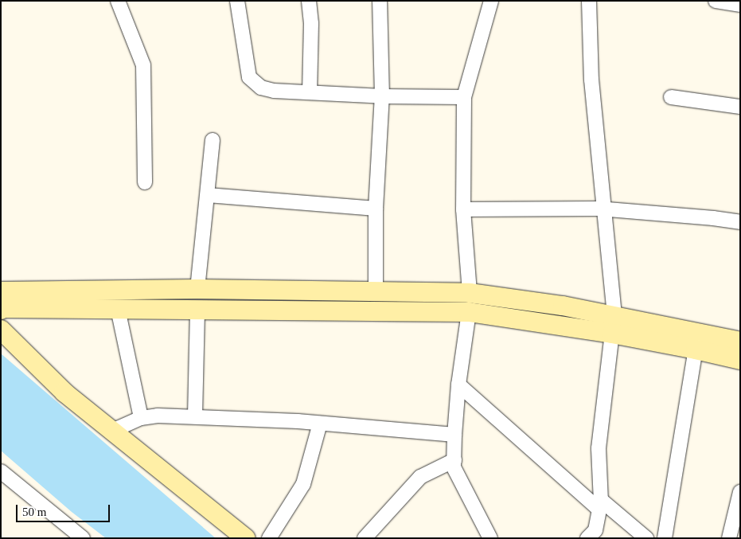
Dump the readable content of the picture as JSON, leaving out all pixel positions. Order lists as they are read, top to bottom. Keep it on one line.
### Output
{"scale_bar":"50 m"}
